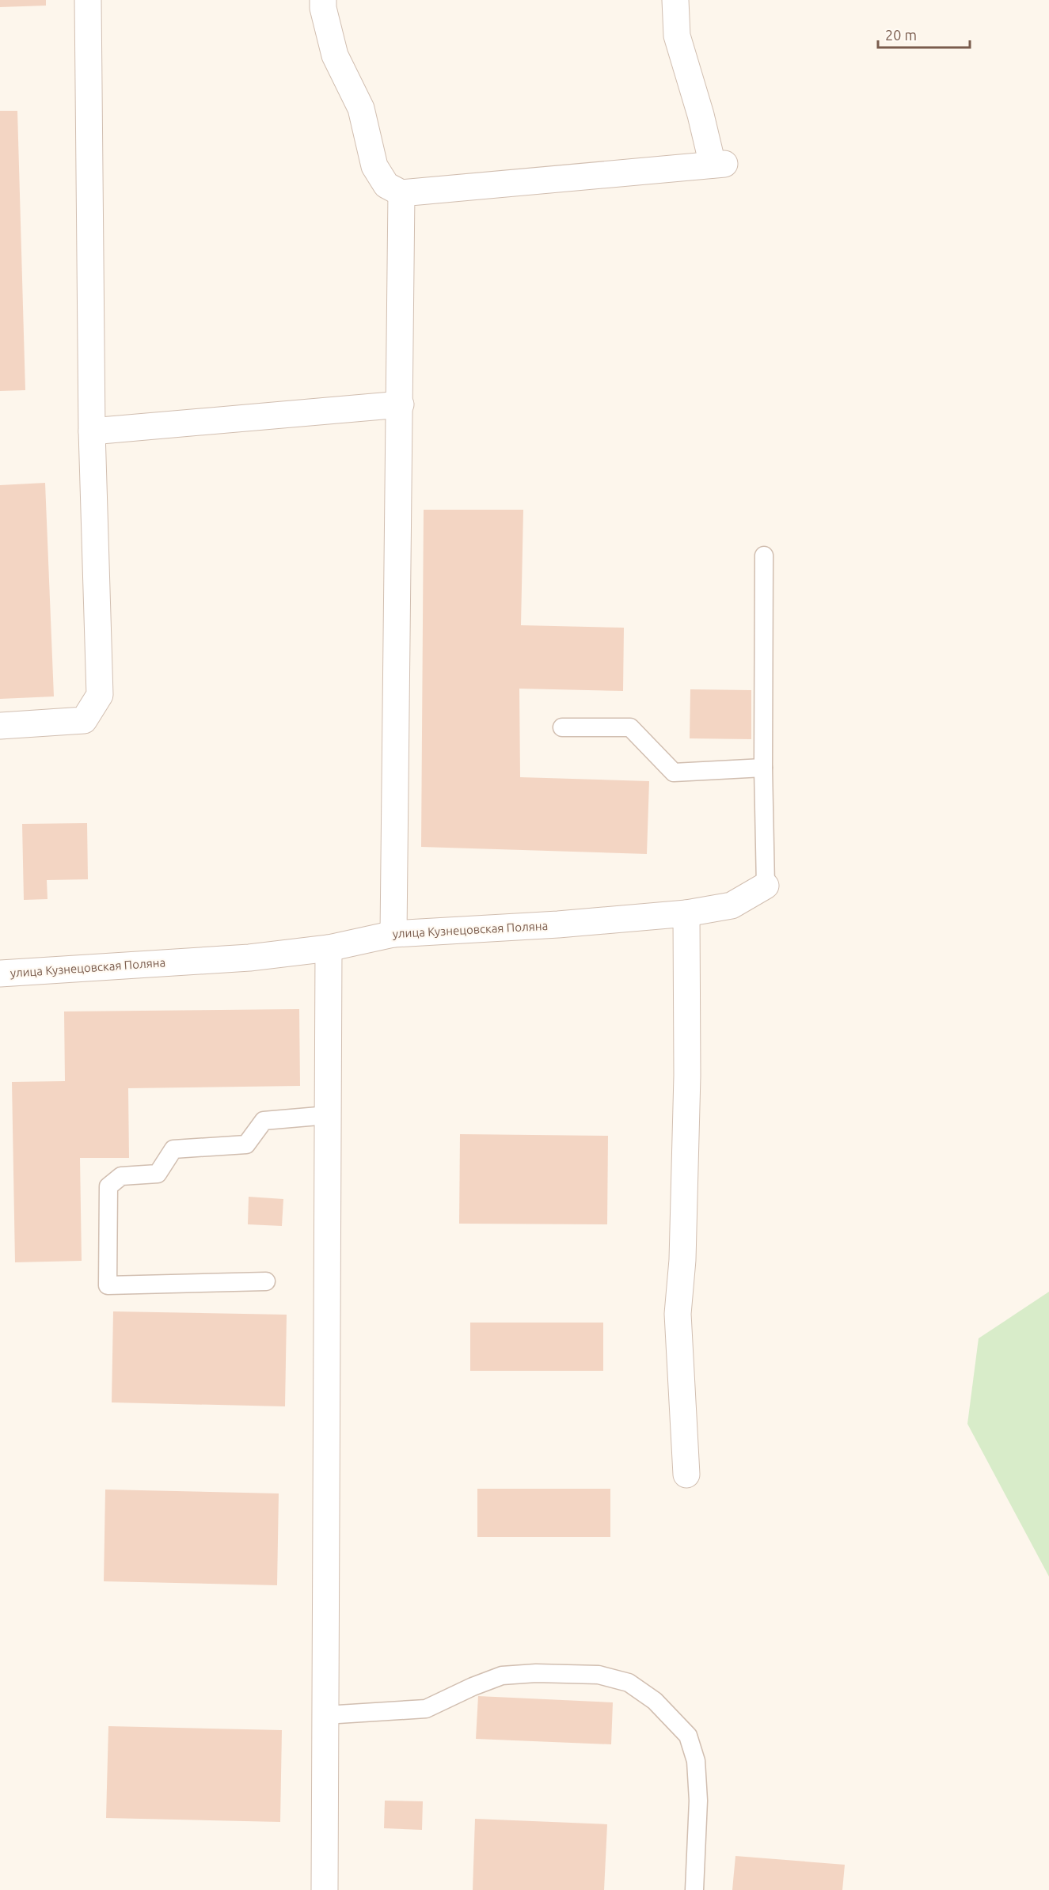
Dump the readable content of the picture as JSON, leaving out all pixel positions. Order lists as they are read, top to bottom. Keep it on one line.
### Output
{"streets":{"street":["улица Кузнецовская Поляна"]},"scale_bar":"20 m"}
